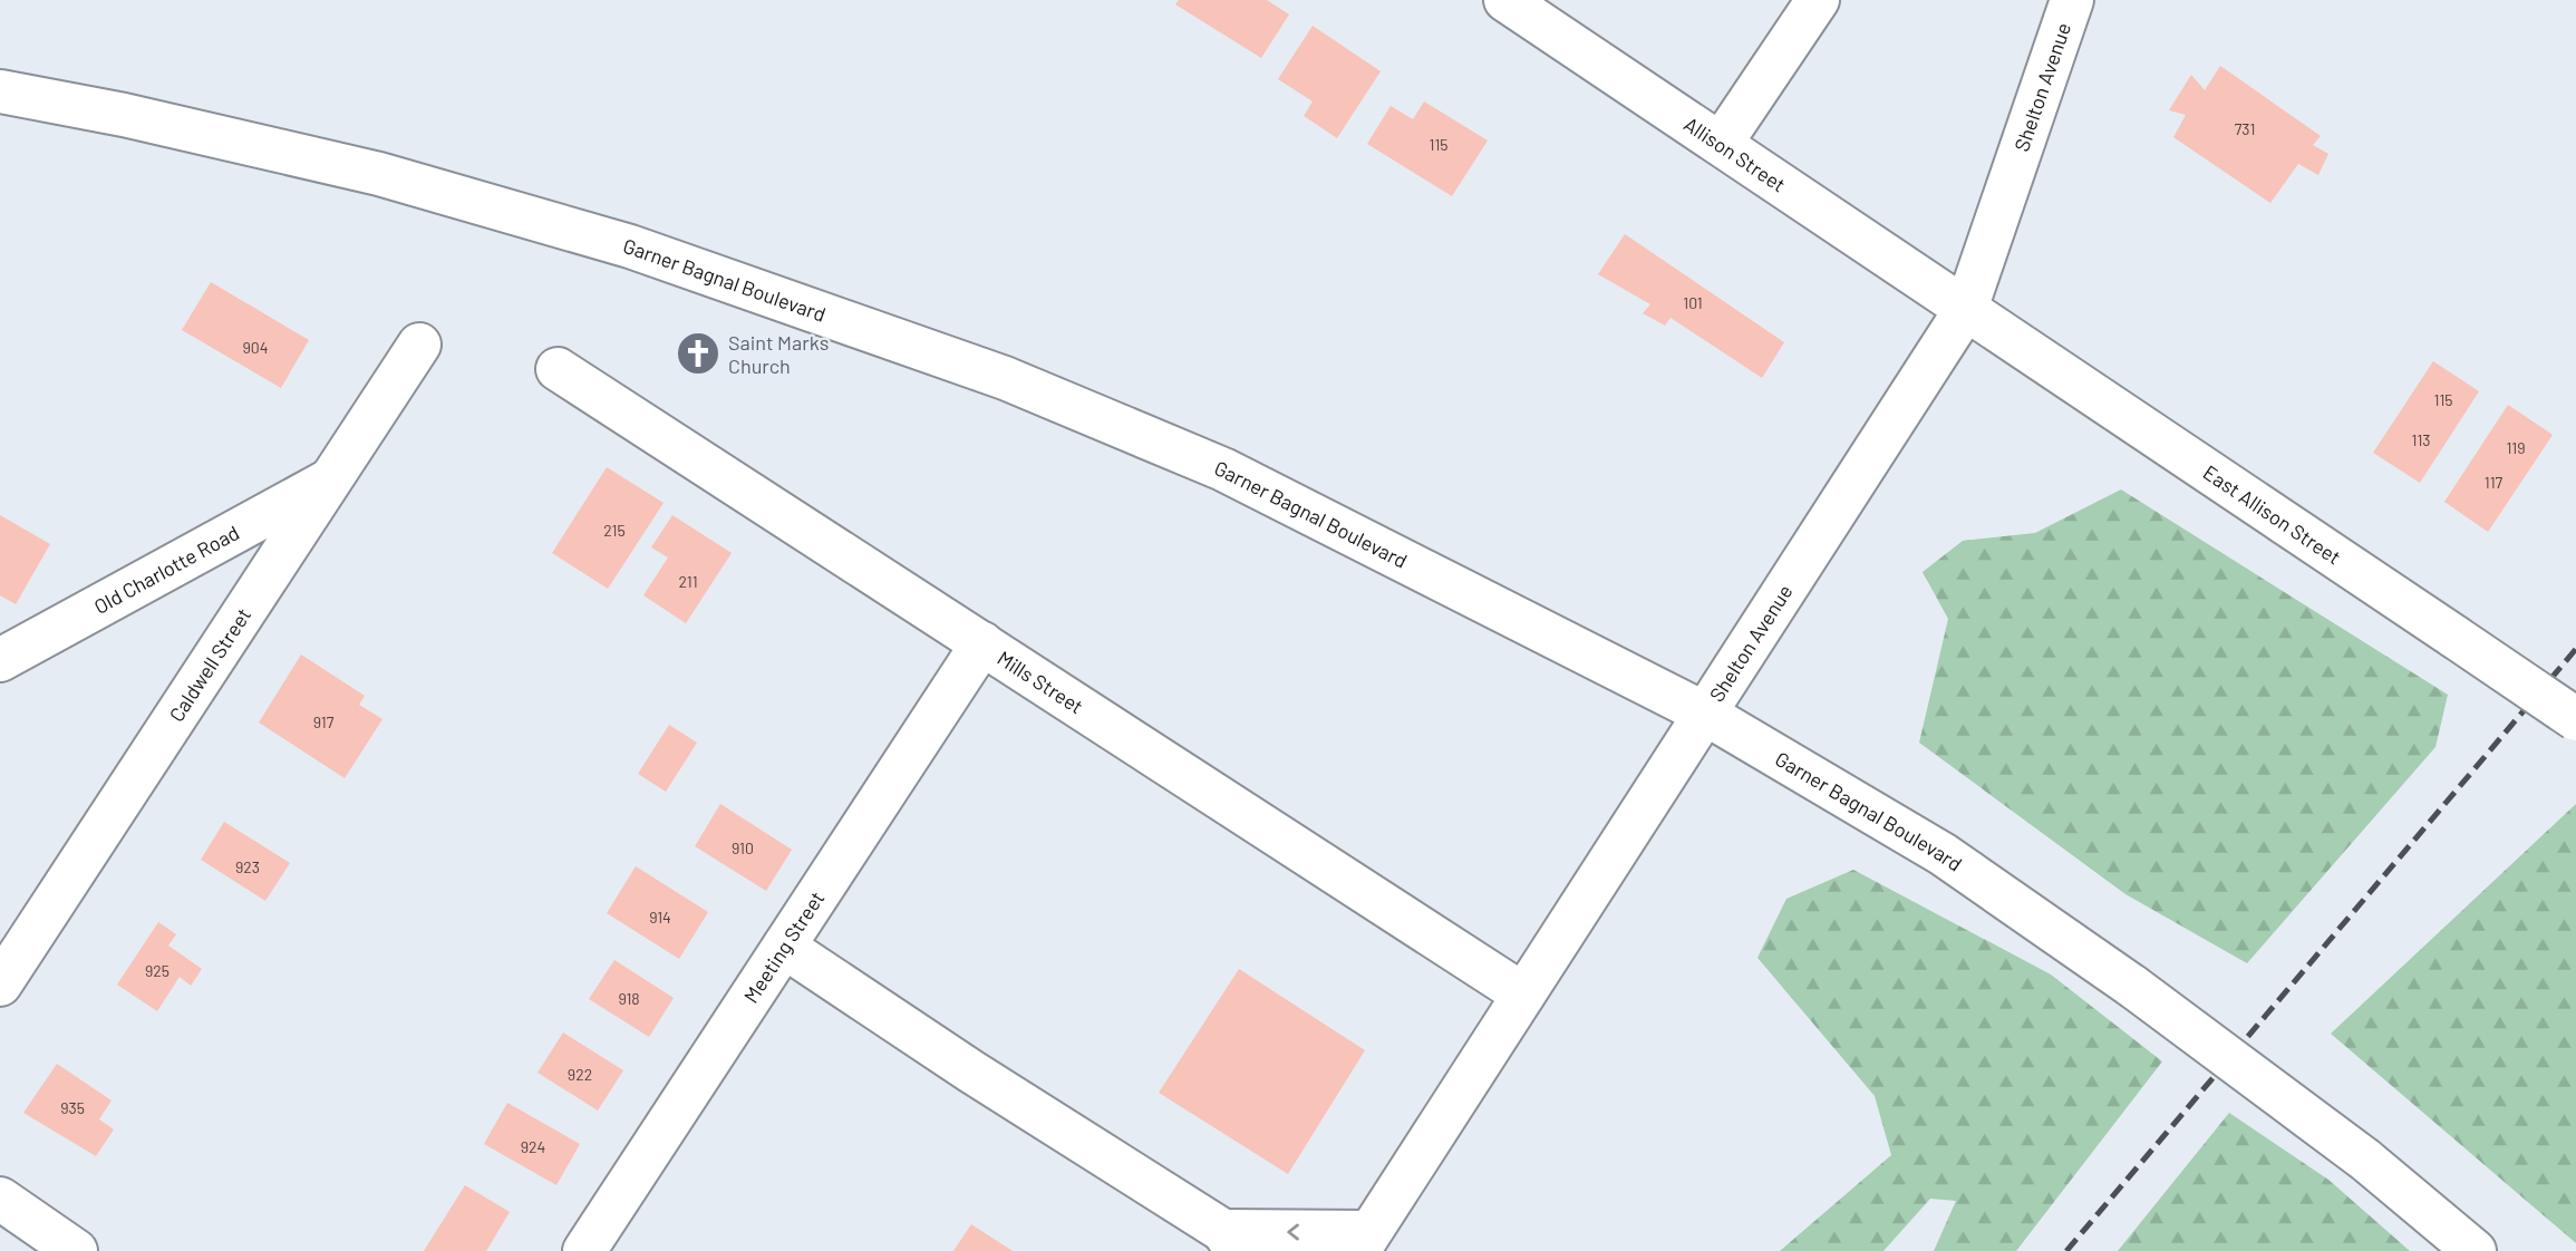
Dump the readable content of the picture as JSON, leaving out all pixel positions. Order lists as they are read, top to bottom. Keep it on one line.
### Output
{"streets":{"main road":["Shelton Avenue","Allison Street","Garner Bagnal Boulevard","East Allison Street","Old Charlotte Road","Caldwell Street","Mills Street","Meeting Street"]},"crossings":[["Shelton Avenue","Allison Street"],["Shelton Avenue","Garner Bagnal Boulevard"],["Shelton Avenue","East Allison Street"],["Shelton Avenue","Mills Street"],["Allison Street","East Allison Street"],["Old Charlotte Road","Caldwell Street"],["Mills Street","Meeting Street"]],"places":{"church":["Saint Marks Church"]},"house_numbers":["731","115","101","904","115","113","119","117","215","211","917","910","923","914","925","918","922","935","924"]}
